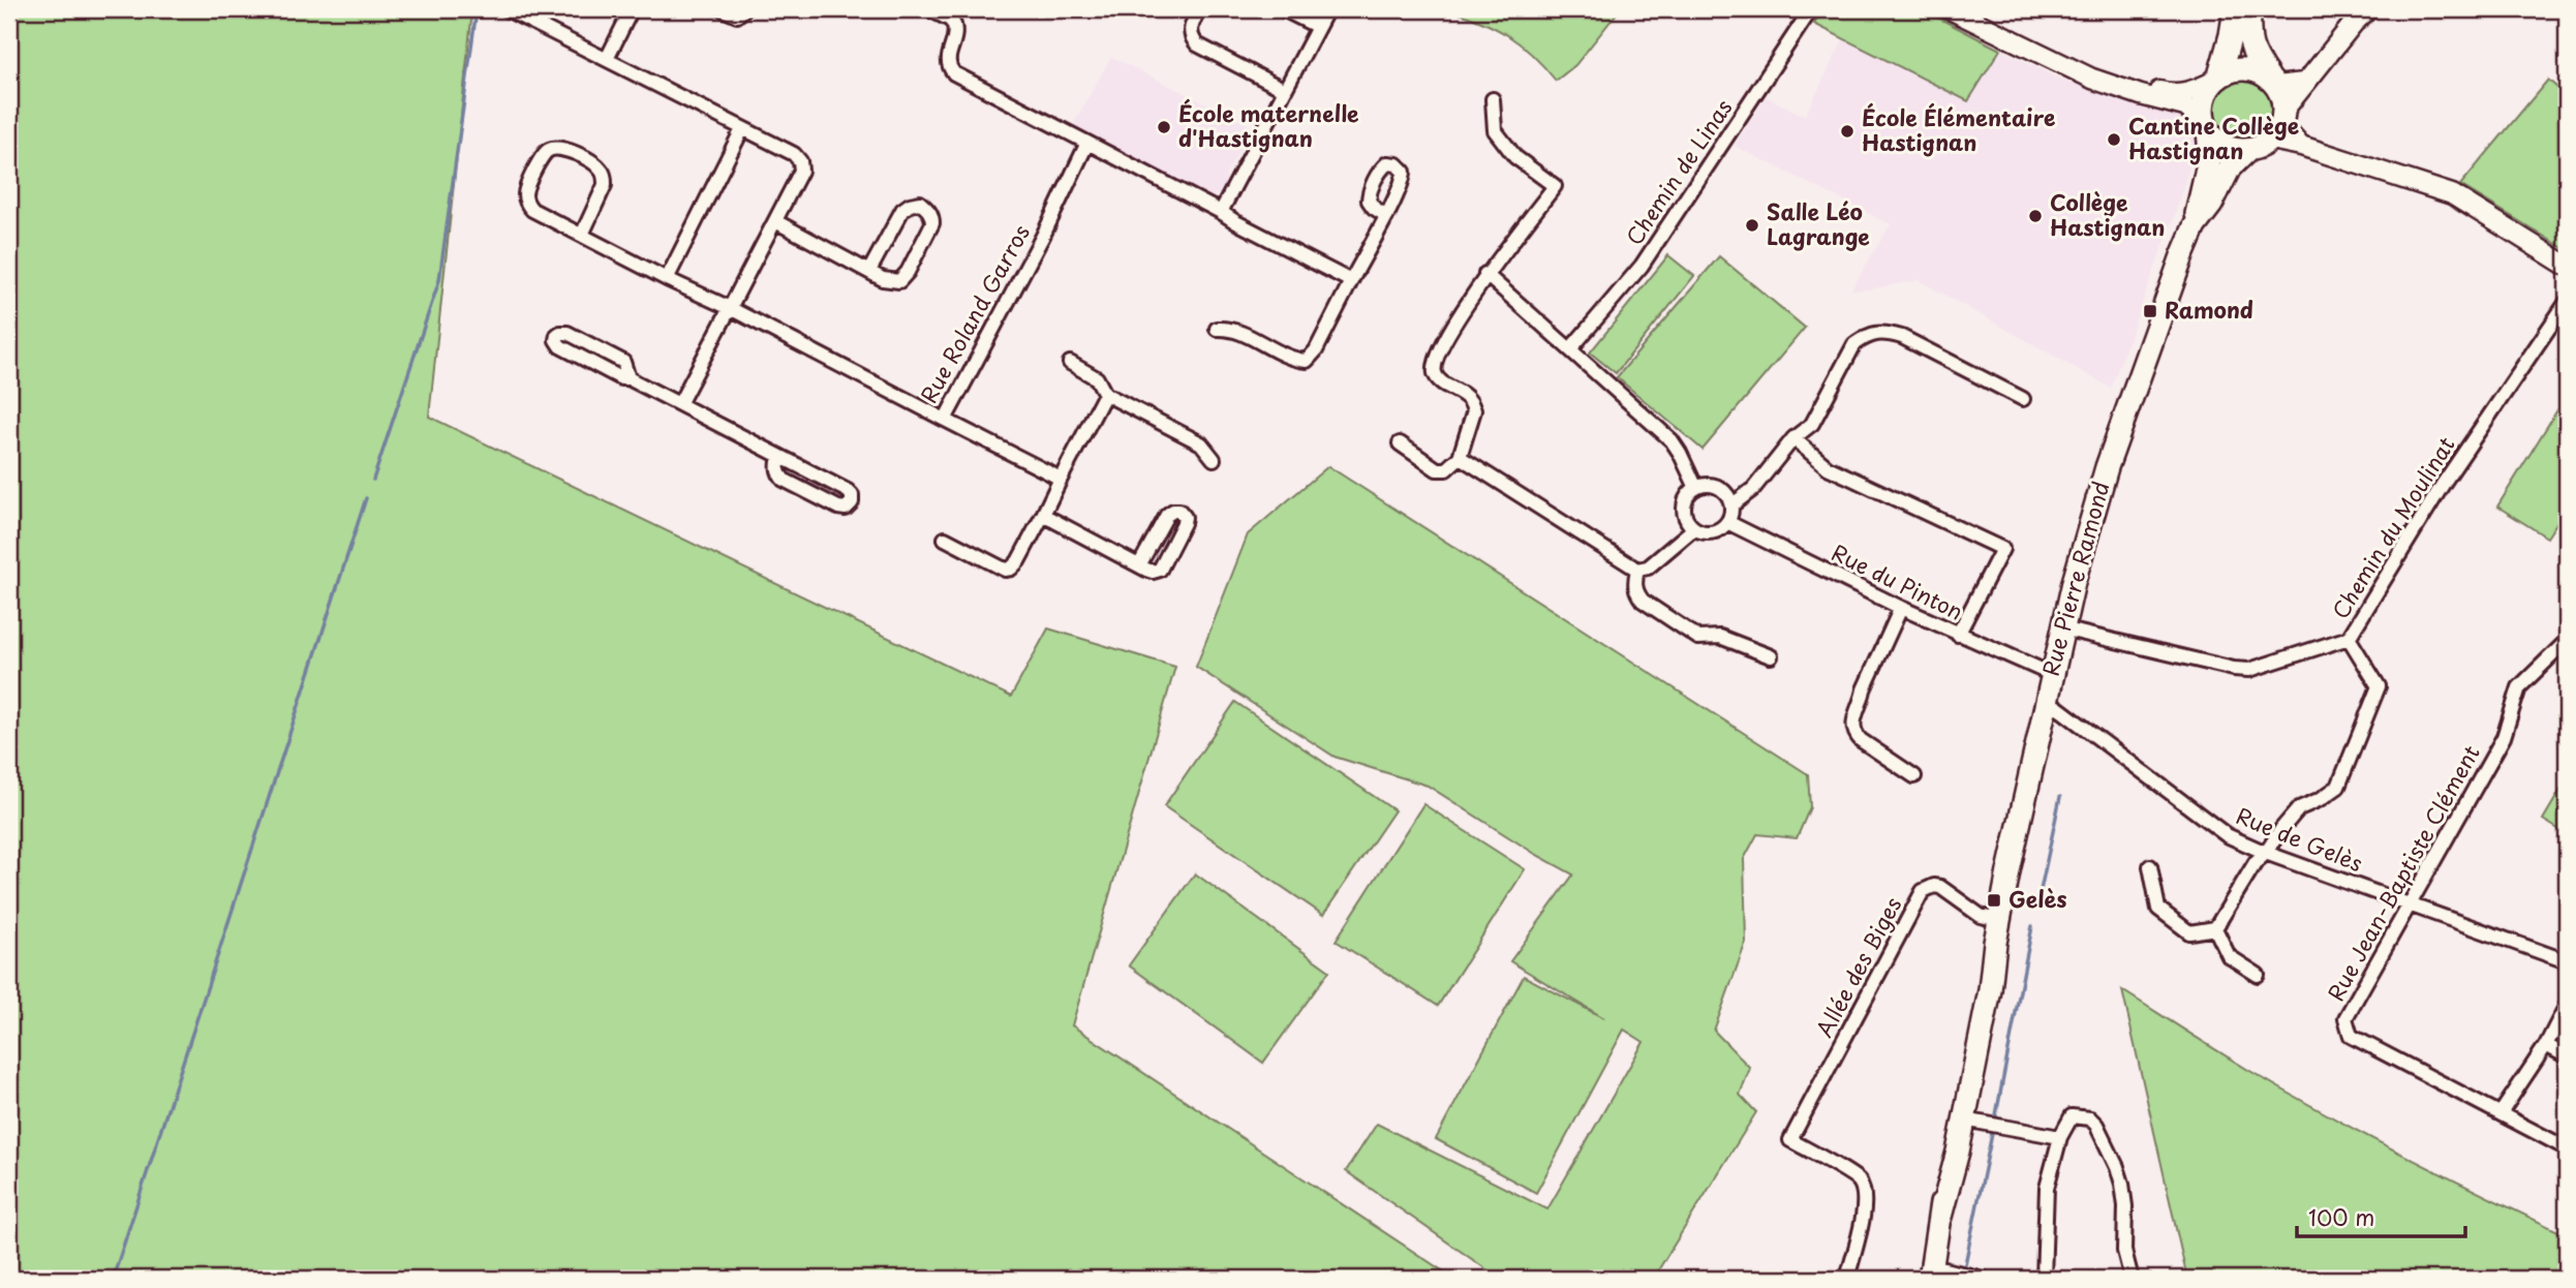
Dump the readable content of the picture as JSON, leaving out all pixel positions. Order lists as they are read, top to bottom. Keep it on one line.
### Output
{"streets":{"main road":["Rue Pierre Ramond"],"street":["Chemin de Linas","Rue Roland Garros","Chemin du Moulinat","Rue du Pinton","Rue de Gelès","Rue Jean-Baptiste Clément","Allée des Biges"]},"crossings":[["Chemin du Moulinat","Rue Pierre Ramond"],["Rue Pierre Ramond","Rue du Pinton"],["Rue Pierre Ramond","Rue de Gelès"],["Rue Pierre Ramond","Allée des Biges"],["Rue de Gelès","Rue Jean-Baptiste Clément"]],"places":{"other":["École maternelle d'Hastignan","École Élémentaire Hastignan","Cantine Collège Hastignan","Collège Hastignan","Salle Léo Lagrange"],"transit":["Ramond","Gelès"]},"scale_bar":"100 m"}
